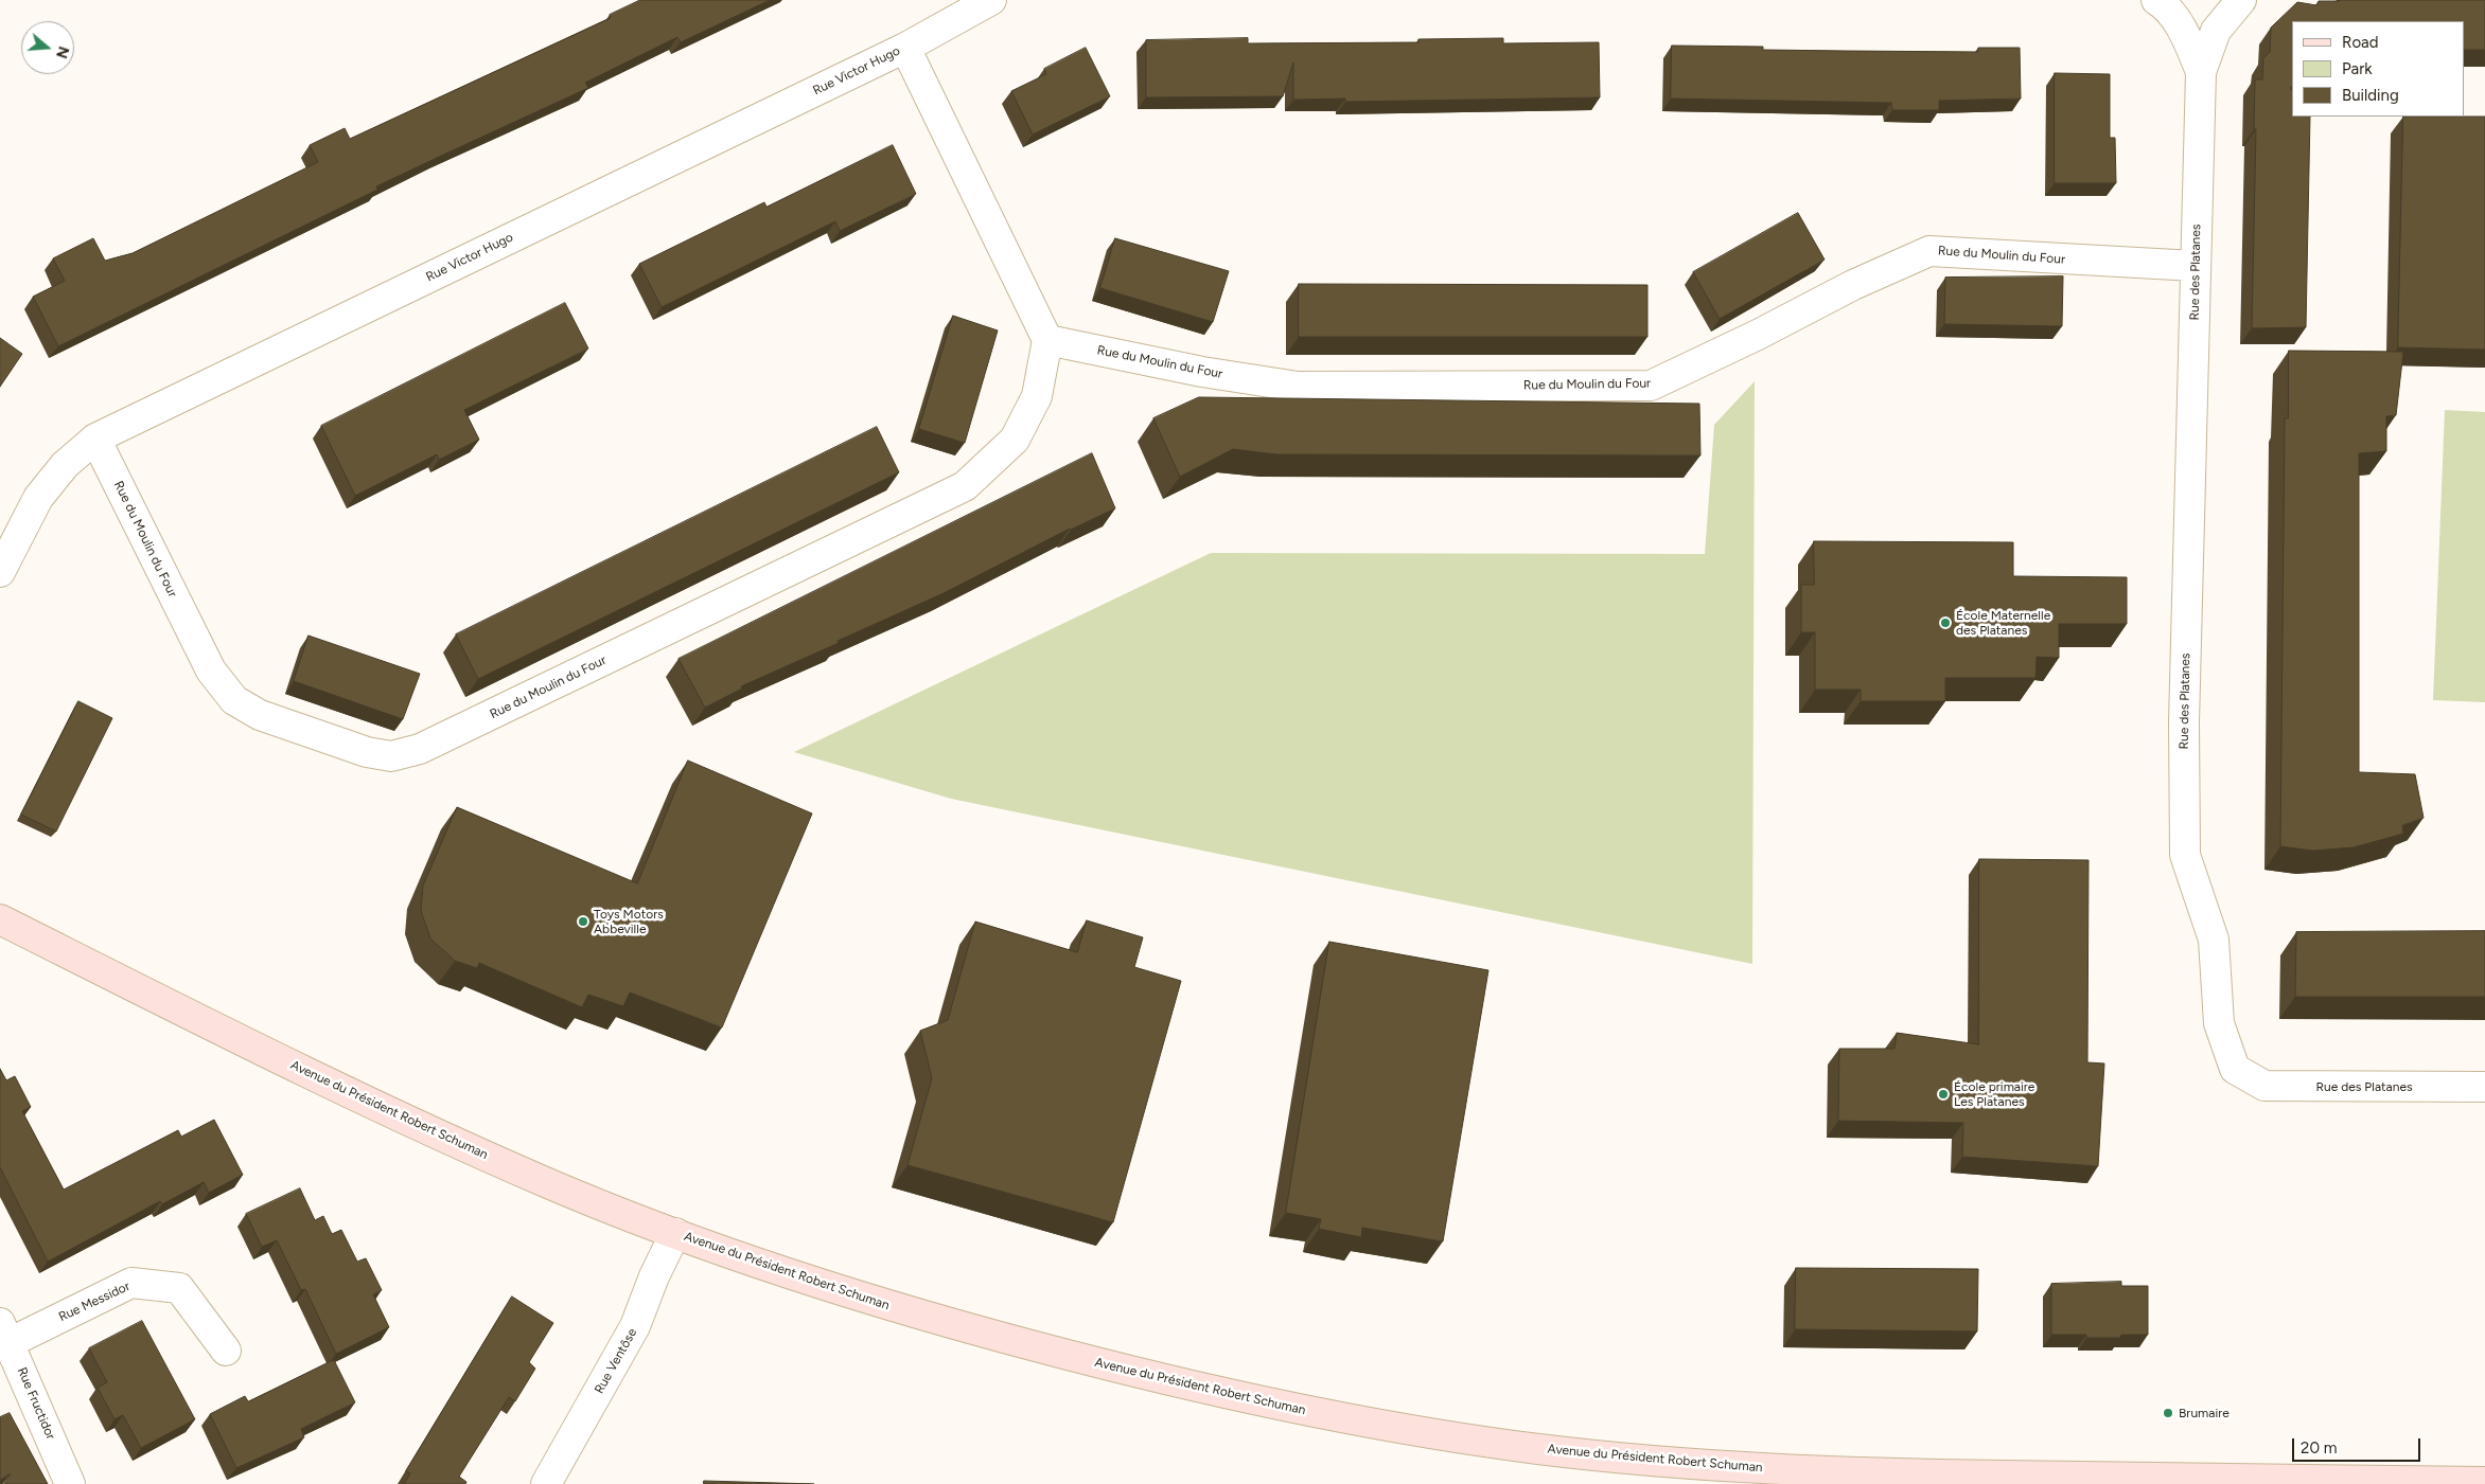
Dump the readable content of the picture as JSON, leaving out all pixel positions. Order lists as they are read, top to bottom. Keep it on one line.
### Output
{"streets":{"street":["Rue Victor Hugo","Rue du Moulin du Four","Rue des Platanes","Avenue du Président Robert Schuman","Rue Messidor","Rue Ventôse","Rue Fructidor"]},"crossings":[["Rue Victor Hugo","Rue du Moulin du Four"],["Rue du Moulin du Four","Rue des Platanes"],["Avenue du Président Robert Schuman","Rue Ventôse"],["Rue Messidor","Rue Fructidor"]],"places":["École Maternelle des Platanes","Toys Motors Abbeville","École primaire Les Platanes","Brumaire"],"legend":["Road","Park","Building"],"scale_bar":"20 m","north":"right"}
